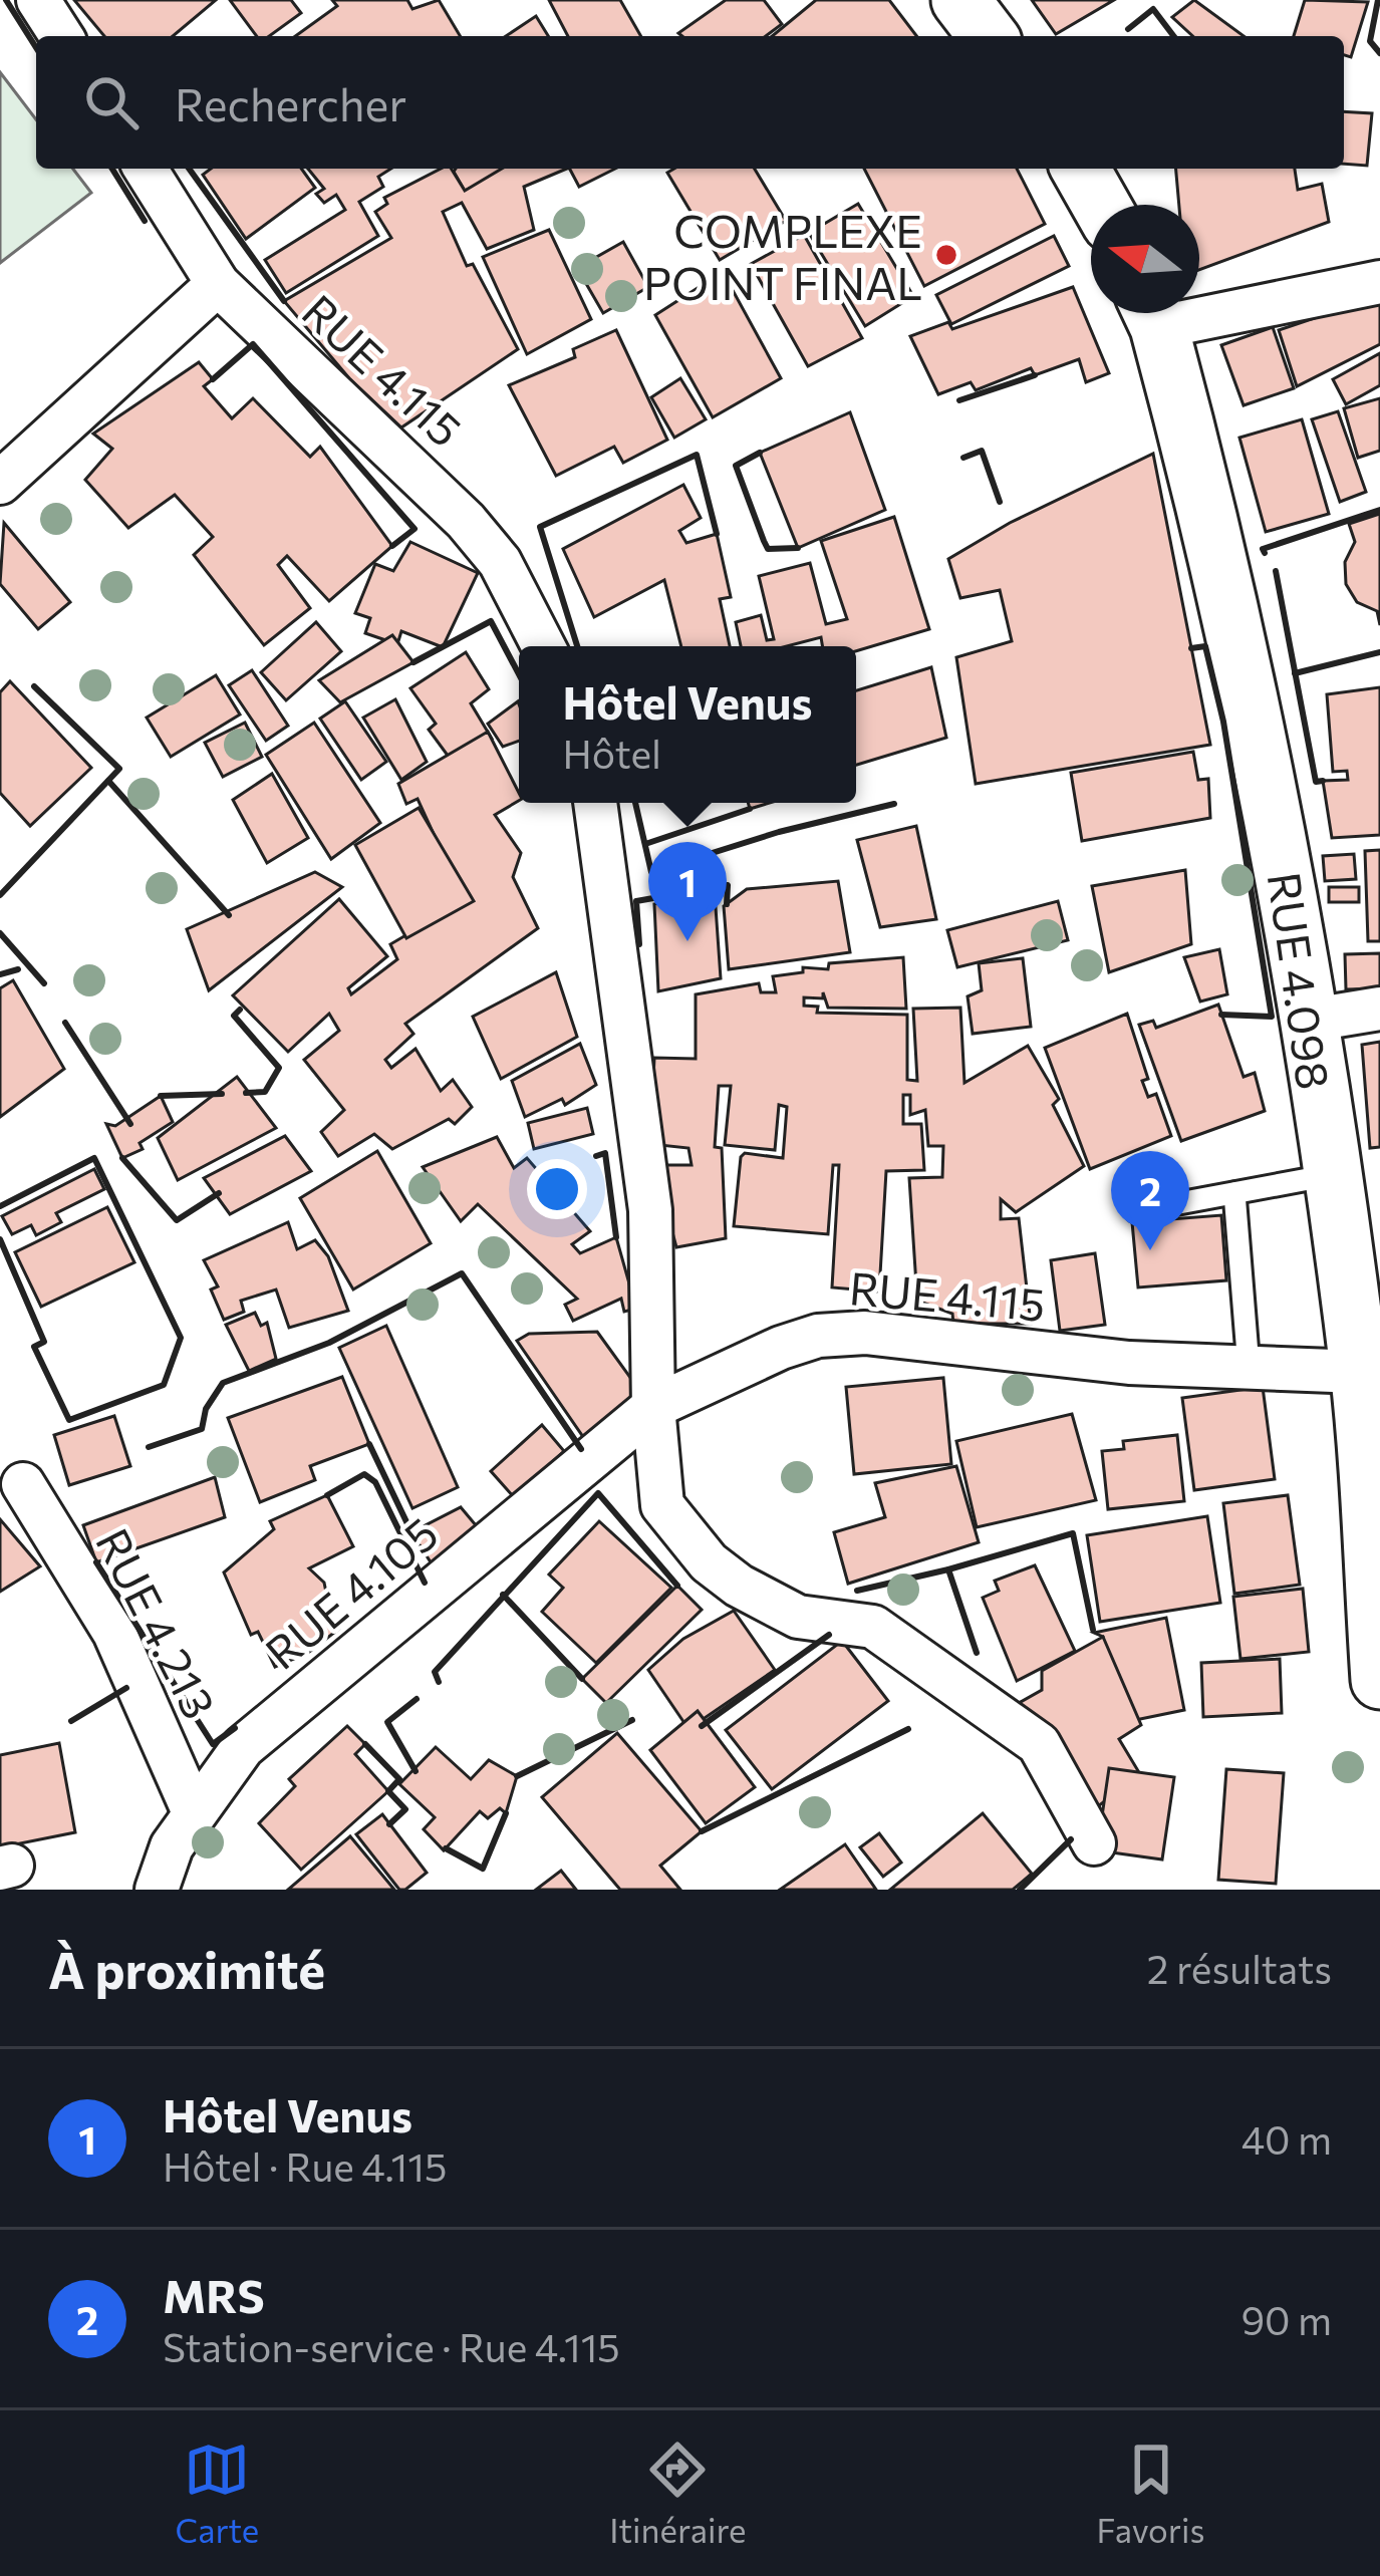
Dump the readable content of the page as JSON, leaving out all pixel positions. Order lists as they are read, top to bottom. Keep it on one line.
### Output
{"streets":{"main road":["RUE 4.098"],"street":["RUE 4.115","RUE 4.105","RUE 4.213"]},"crossings":[["RUE 4.115","RUE 4.098"],["RUE 4.115","RUE 4.105"],["RUE 4.105","RUE 4.213"]],"places":["COMPLEXE POINT FINAL"],"north":"left","page":{"search":"Rechercher","popup":["Hôtel Venus","Hôtel"],"pins":["1","2"],"heading":["À proximité","2 résultats"],"list":[{"mark":"1","name":"Hôtel Venus","note":"Hôtel · Rue 4.115","value":"40 m"},{"mark":"2","name":"MRS","note":"Station-service · Rue 4.115","value":"90 m"}],"nav":["Carte","Itinéraire","Favoris"]}}
